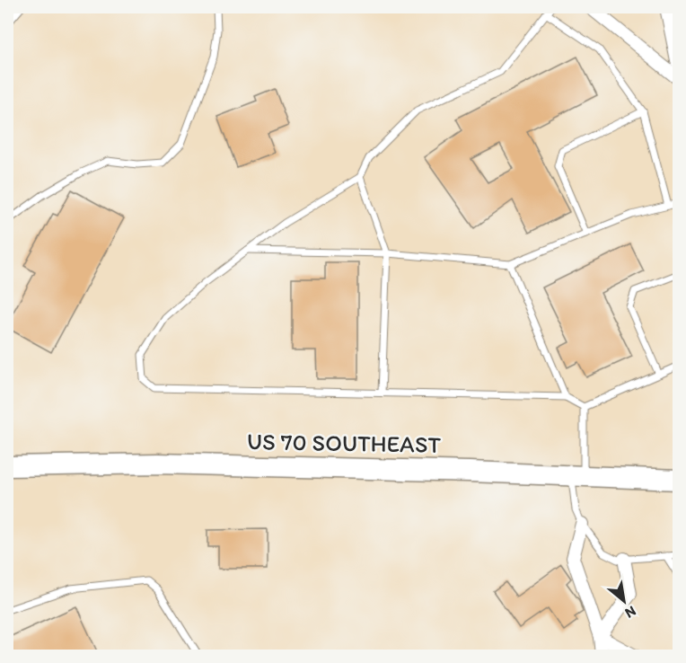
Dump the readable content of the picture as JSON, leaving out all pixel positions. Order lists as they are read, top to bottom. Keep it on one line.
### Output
{"streets":{"main road":["US 70 SOUTHEAST"]},"north":"bottom right"}
